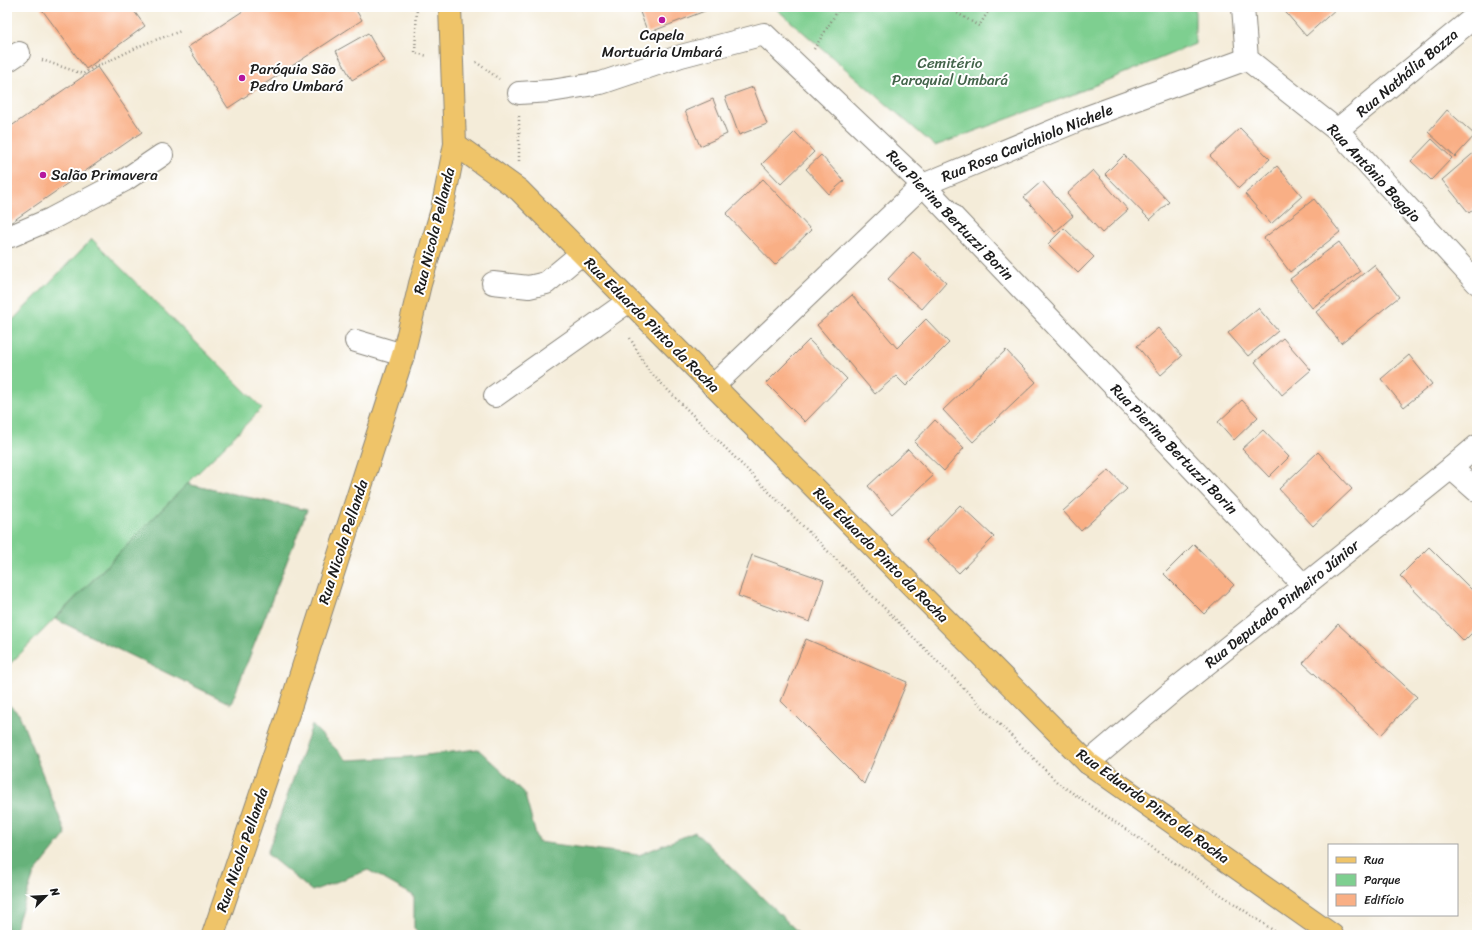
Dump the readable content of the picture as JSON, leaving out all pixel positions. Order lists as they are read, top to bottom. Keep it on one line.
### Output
{"streets":{"main road":["Rua Nicola Pellanda","Rua Eduardo Pinto da Rocha"],"street":["Rua Nathália Bozza","Rua Rosa Cavichiolo Nichele","Rua Antônio Baggio","Rua Pierina Bertuzzi Borin","Rua Deputado Pinheiro Júnior"]},"crossings":[["Rua Nathália Bozza","Rua Antônio Baggio"],["Rua Rosa Cavichiolo Nichele","Rua Antônio Baggio"],["Rua Rosa Cavichiolo Nichele","Rua Pierina Bertuzzi Borin"],["Rua Rosa Cavichiolo Nichele","Rua Eduardo Pinto da Rocha"],["Rua Pierina Bertuzzi Borin","Rua Deputado Pinheiro Júnior"],["Rua Nicola Pellanda","Rua Eduardo Pinto da Rocha"],["Rua Eduardo Pinto da Rocha","Rua Deputado Pinheiro Júnior"]],"parks":["Cemitério Paroquial Umbará"],"places":["Capela Mortuária Umbará","Paróquia São Pedro Umbará","Salão Primavera"],"legend":["Rua","Parque","Edifício"],"north":"top right"}
